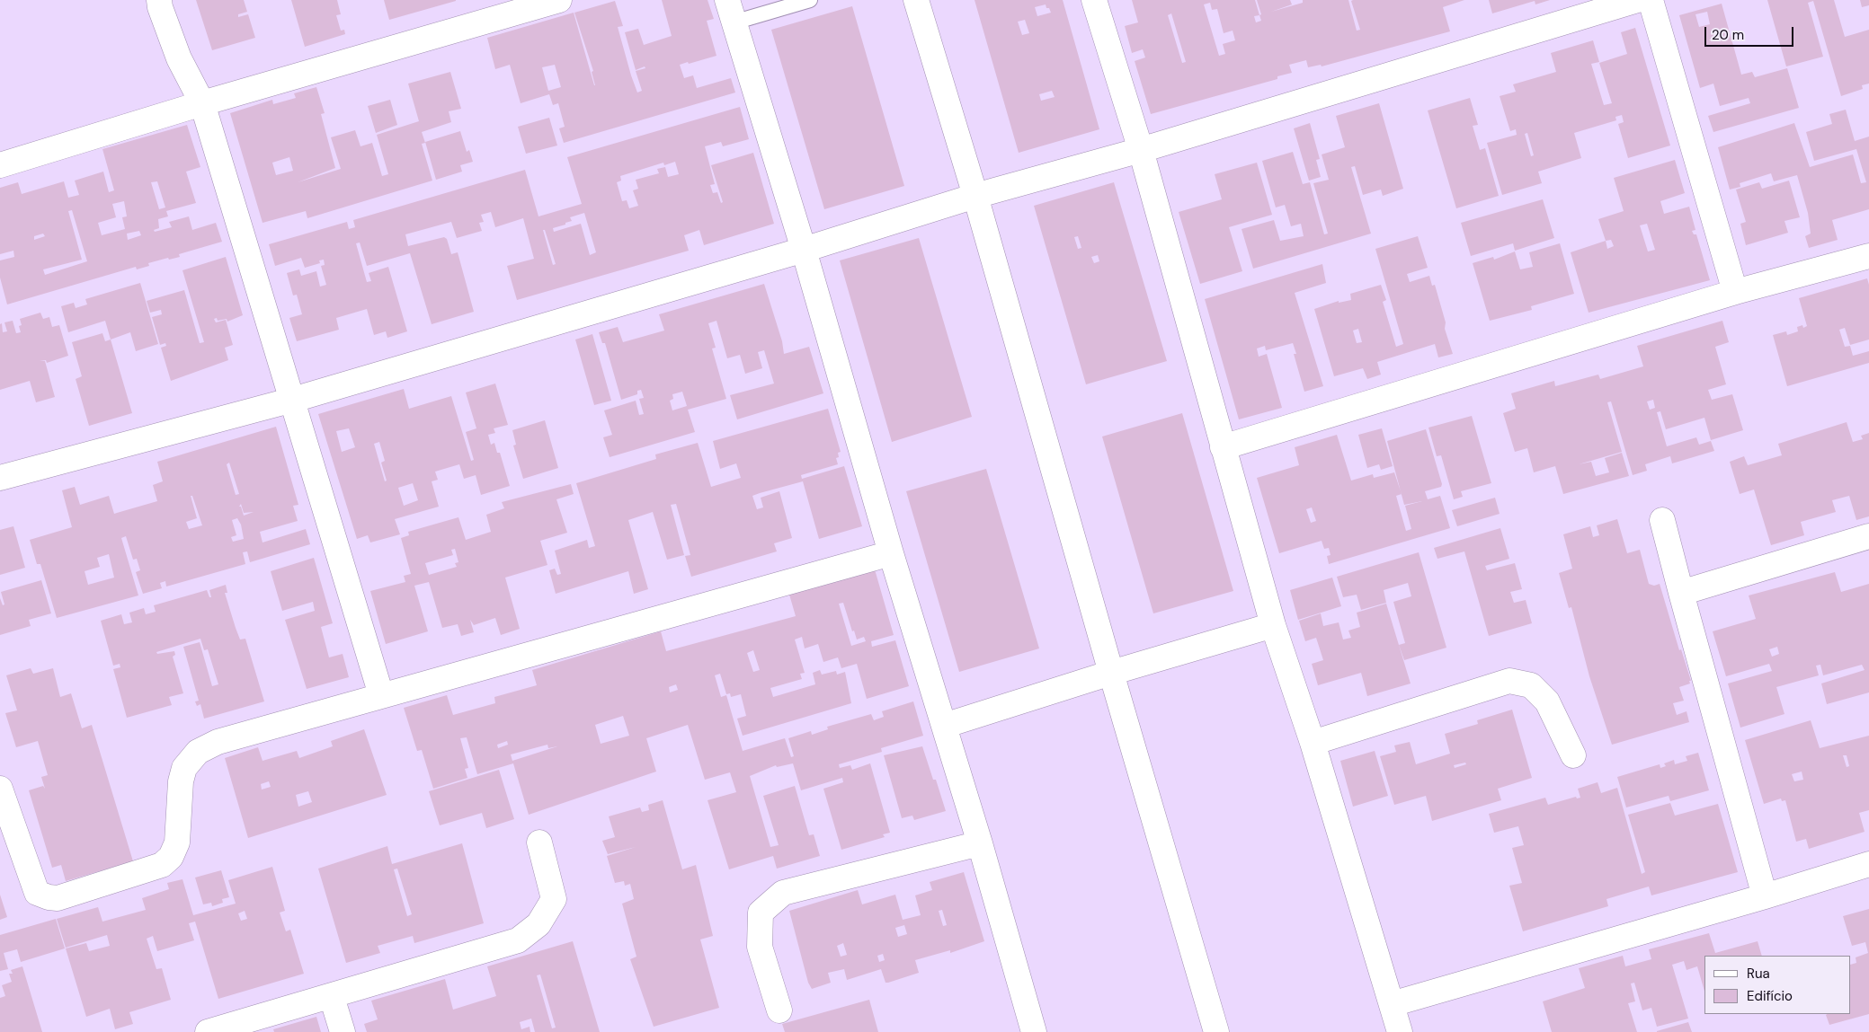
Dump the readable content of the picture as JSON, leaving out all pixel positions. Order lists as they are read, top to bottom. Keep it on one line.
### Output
{"legend":["Rua","Edifício"],"scale_bar":"20 m"}
